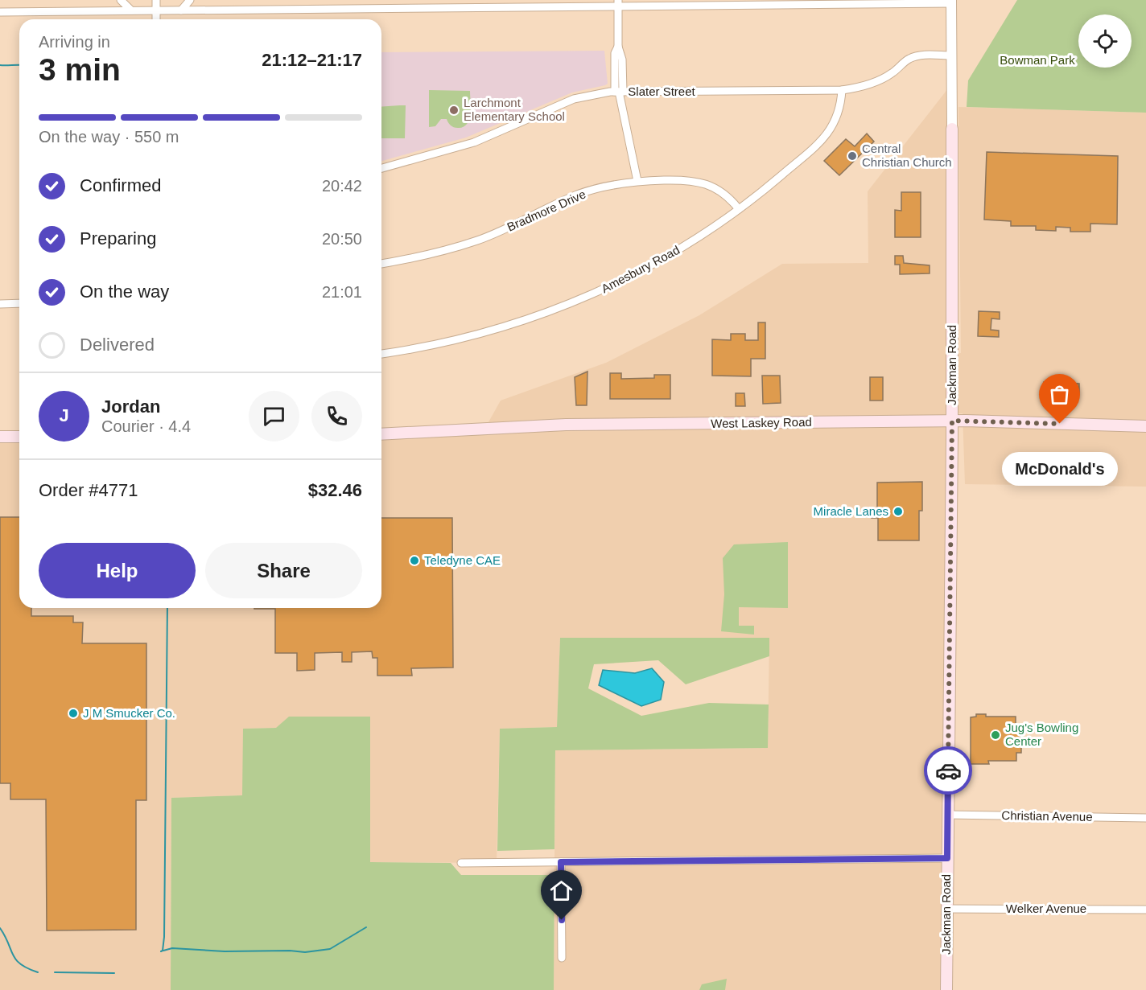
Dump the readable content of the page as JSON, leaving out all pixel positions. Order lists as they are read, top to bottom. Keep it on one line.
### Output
{"streets":{"main road":["Jackman Road","West Laskey Road"],"street":["Slater Street","Bradmore Drive","Amesbury Road","Christian Avenue","Welker Avenue"]},"crossings":[["Slater Street","Amesbury Road"],["Slater Street","Jackman Road"],["Bradmore Drive","Amesbury Road"],["Jackman Road","West Laskey Road"],["Jackman Road","Christian Avenue"],["Jackman Road","Welker Avenue"]],"parks":["Bowman Park"],"places":["Larchmont Elementary School","Central Christian Church","McDonald's","Miracle Lanes","Teledyne CAE","J M Smucker Co.","Jug's Bowling Center"],"page":{"heading":["3 min","Arriving in","21:12–21:17"],"panel":["Jordan","Courier · 4.4","Order #4771","$32.46"],"bar":"On the way · 550 m","list":[["Confirmed","20:42"],["Preparing","20:50"],["On the way","21:01"],"Delivered"],"round":"J","bubble":"McDonald's","buttons":["Help","Share"]}}
